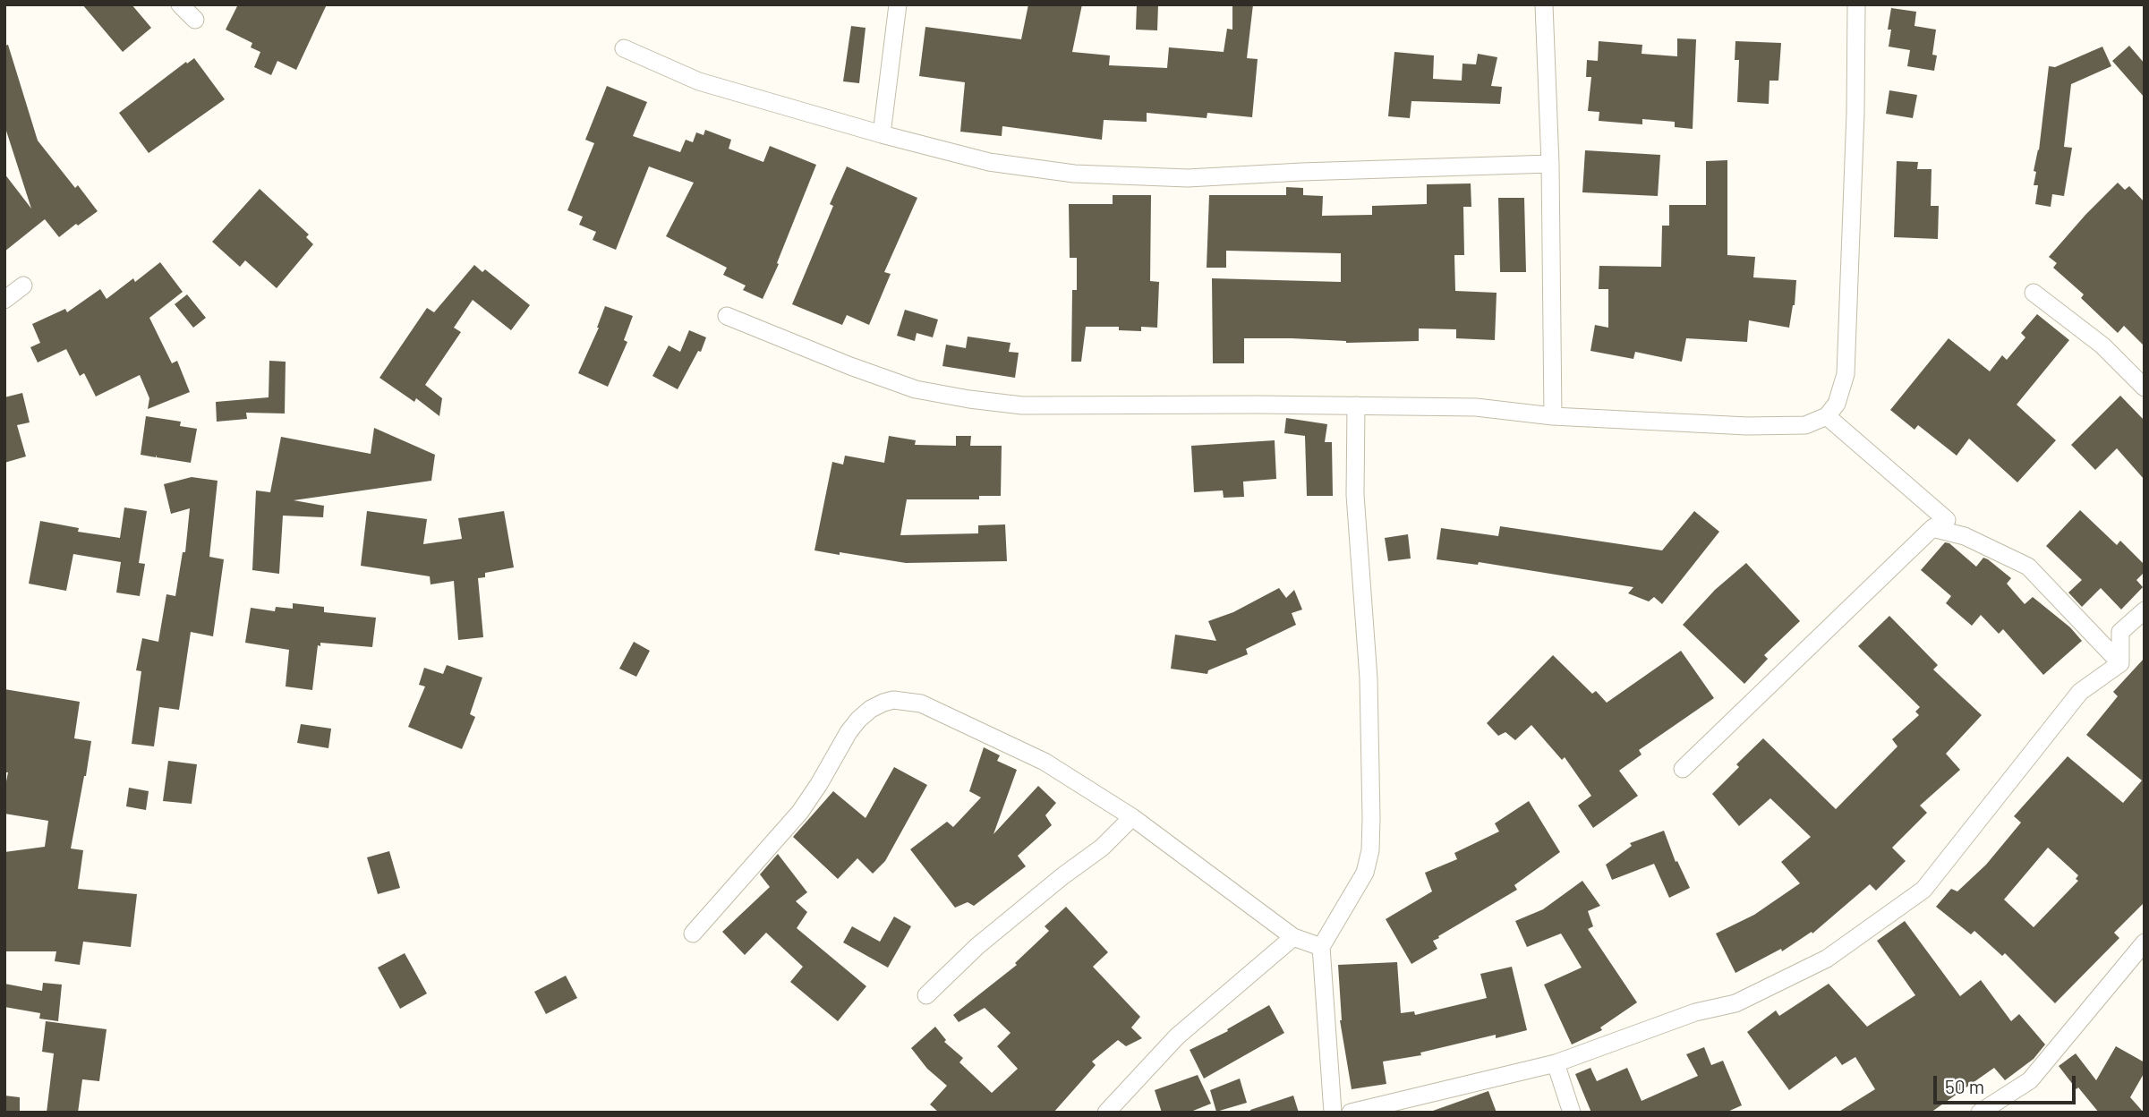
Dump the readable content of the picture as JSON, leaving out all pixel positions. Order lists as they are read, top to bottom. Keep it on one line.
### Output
{"scale_bar":"50 m"}
